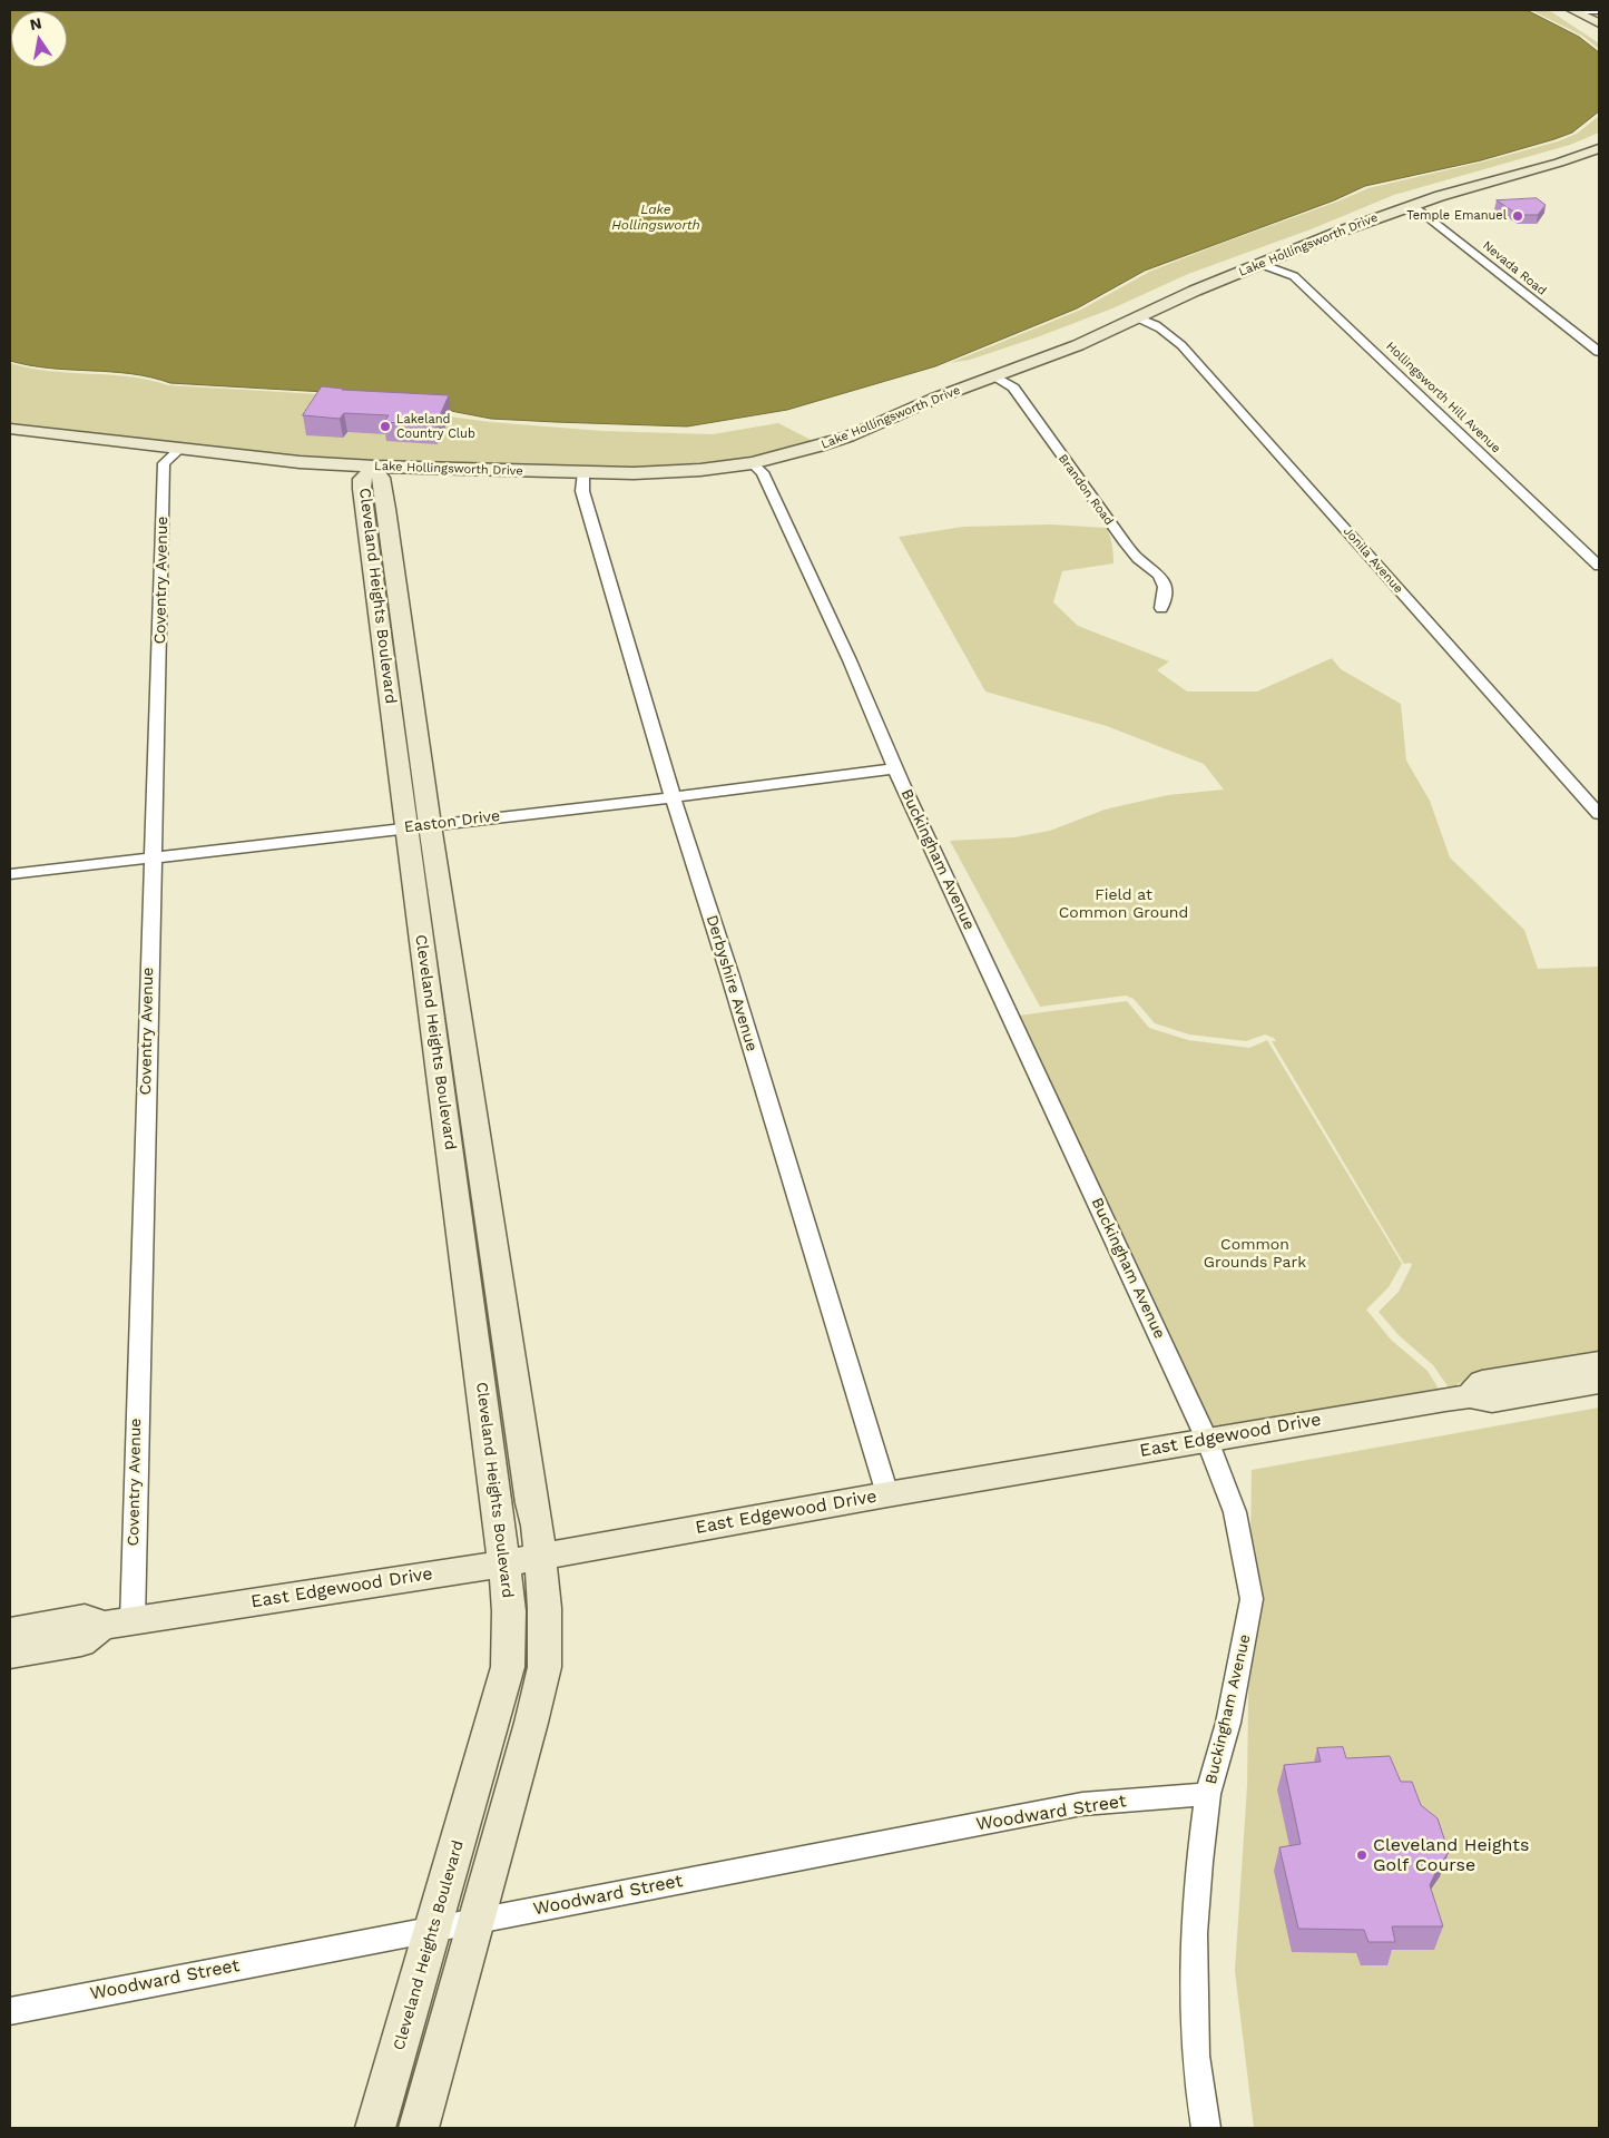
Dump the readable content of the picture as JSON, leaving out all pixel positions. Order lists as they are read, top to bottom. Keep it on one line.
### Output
{"streets":{"street":["Lake Hollingsworth Drive","Nevada Road","Hollingsworth Hill Avenue","Brandon Road","Jonila Avenue","Coventry Avenue","Cleveland Heights Boulevard","Easton Drive","Buckingham Avenue","Derbyshire Avenue","East Edgewood Drive","Woodward Street"]},"crossings":[["Lake Hollingsworth Drive","Nevada Road"],["Lake Hollingsworth Drive","Hollingsworth Hill Avenue"],["Lake Hollingsworth Drive","Brandon Road"],["Lake Hollingsworth Drive","Jonila Avenue"],["Lake Hollingsworth Drive","Coventry Avenue"],["Lake Hollingsworth Drive","Cleveland Heights Boulevard"],["Lake Hollingsworth Drive","Buckingham Avenue"],["Lake Hollingsworth Drive","Derbyshire Avenue"],["Coventry Avenue","Easton Drive"],["Coventry Avenue","East Edgewood Drive"],["Cleveland Heights Boulevard","Easton Drive"],["Cleveland Heights Boulevard","East Edgewood Drive"],["Cleveland Heights Boulevard","Woodward Street"],["Easton Drive","Buckingham Avenue"],["Easton Drive","Derbyshire Avenue"],["Buckingham Avenue","East Edgewood Drive"],["Buckingham Avenue","Woodward Street"],["Derbyshire Avenue","East Edgewood Drive"]],"water":["Lake Hollingsworth"],"parks":["Field at Common Ground","Common Grounds Park"],"places":["Temple Emanuel","Lakeland Country Club","Cleveland Heights Golf Course"],"north":"top"}
